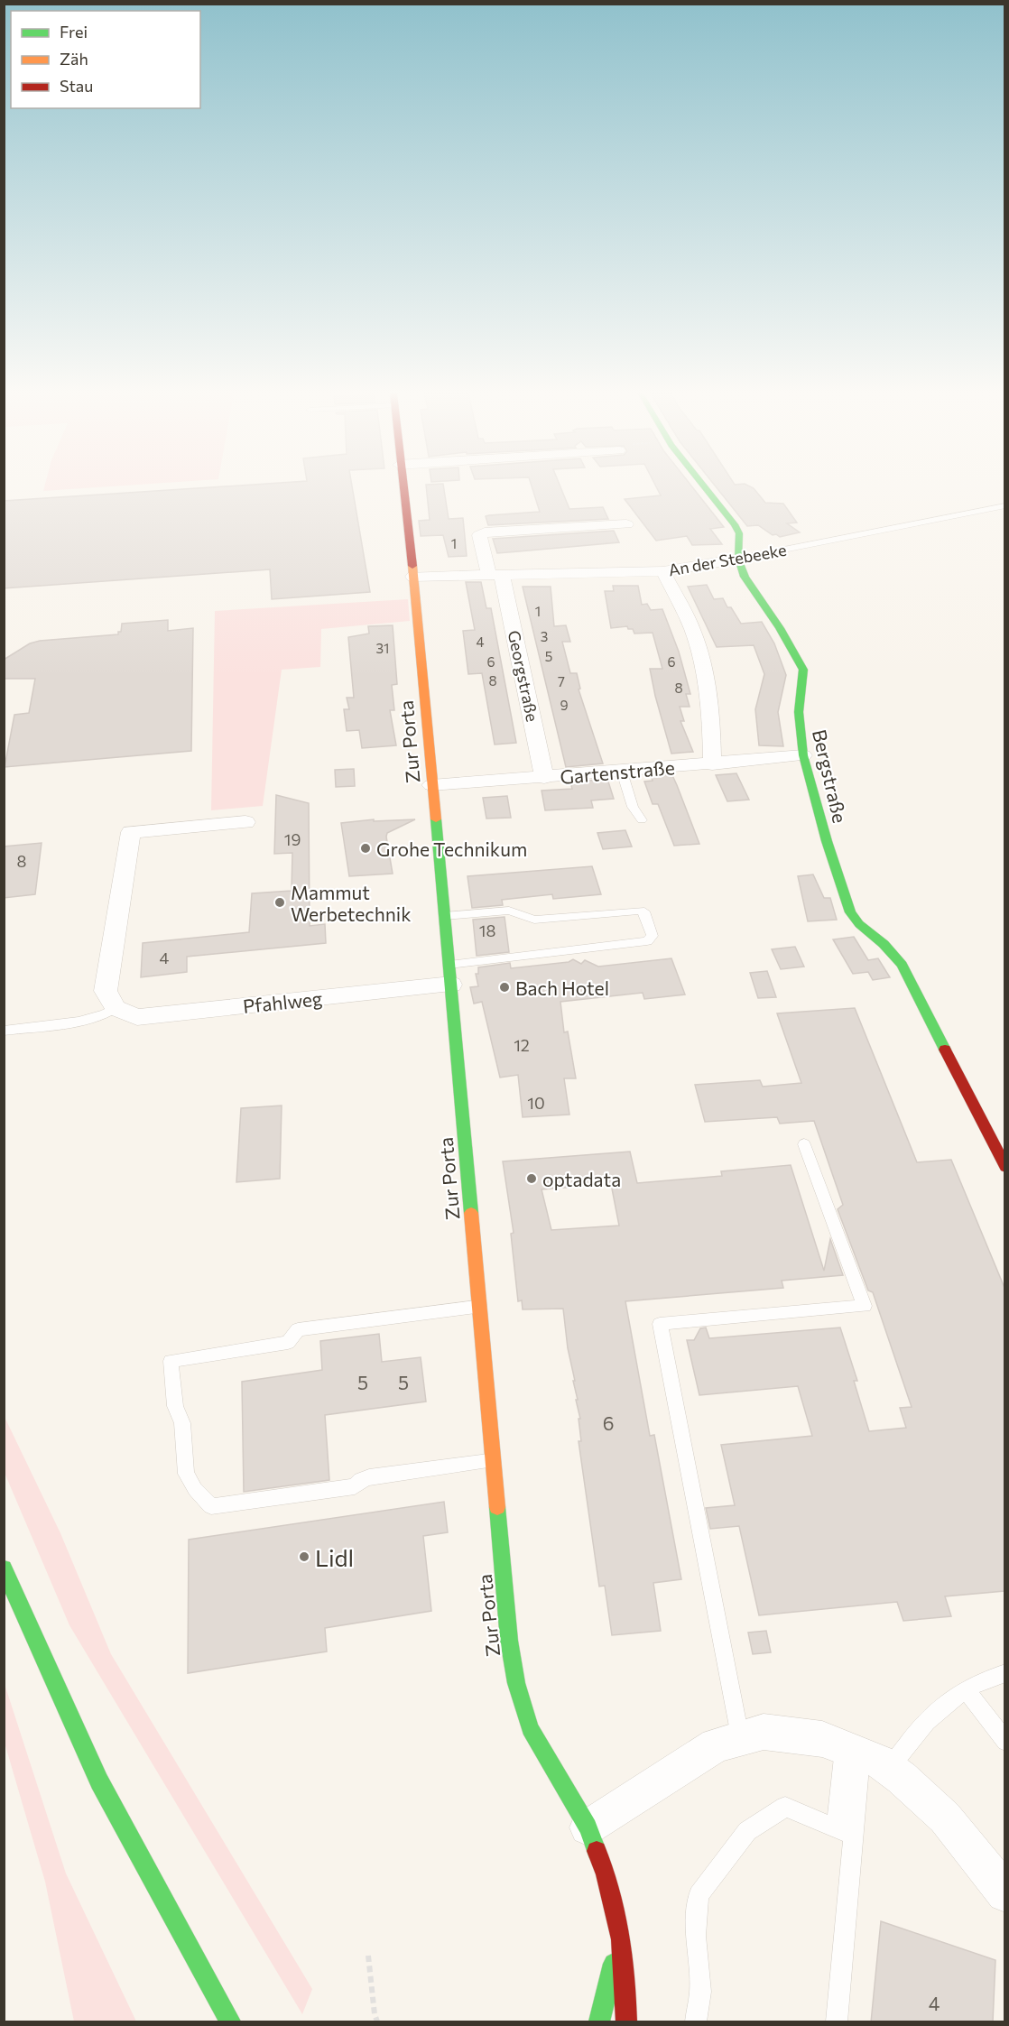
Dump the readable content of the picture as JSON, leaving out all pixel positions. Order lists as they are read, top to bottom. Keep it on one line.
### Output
{"streets":{"main road":["Zur Porta","Bergstraße"],"street":["An der Stebeeke","Georgstraße","Gartenstraße","Pfahlweg"]},"crossings":[["An der Stebeeke","Georgstraße"],["An der Stebeeke","Zur Porta"],["An der Stebeeke","Bergstraße"],["Georgstraße","Gartenstraße"],["Zur Porta","Gartenstraße"],["Zur Porta","Pfahlweg"],["Gartenstraße","Bergstraße"]],"places":["Grohe Technikum","Mammut Werbetechnik","Bach Hotel","optadata","Lidl"],"house_numbers":["1","1","3","4","31","5","6","6","8","7","8","9","19","8","18","4","12","10","5","5","6","4"],"legend":["Frei","Zäh","Stau"]}
